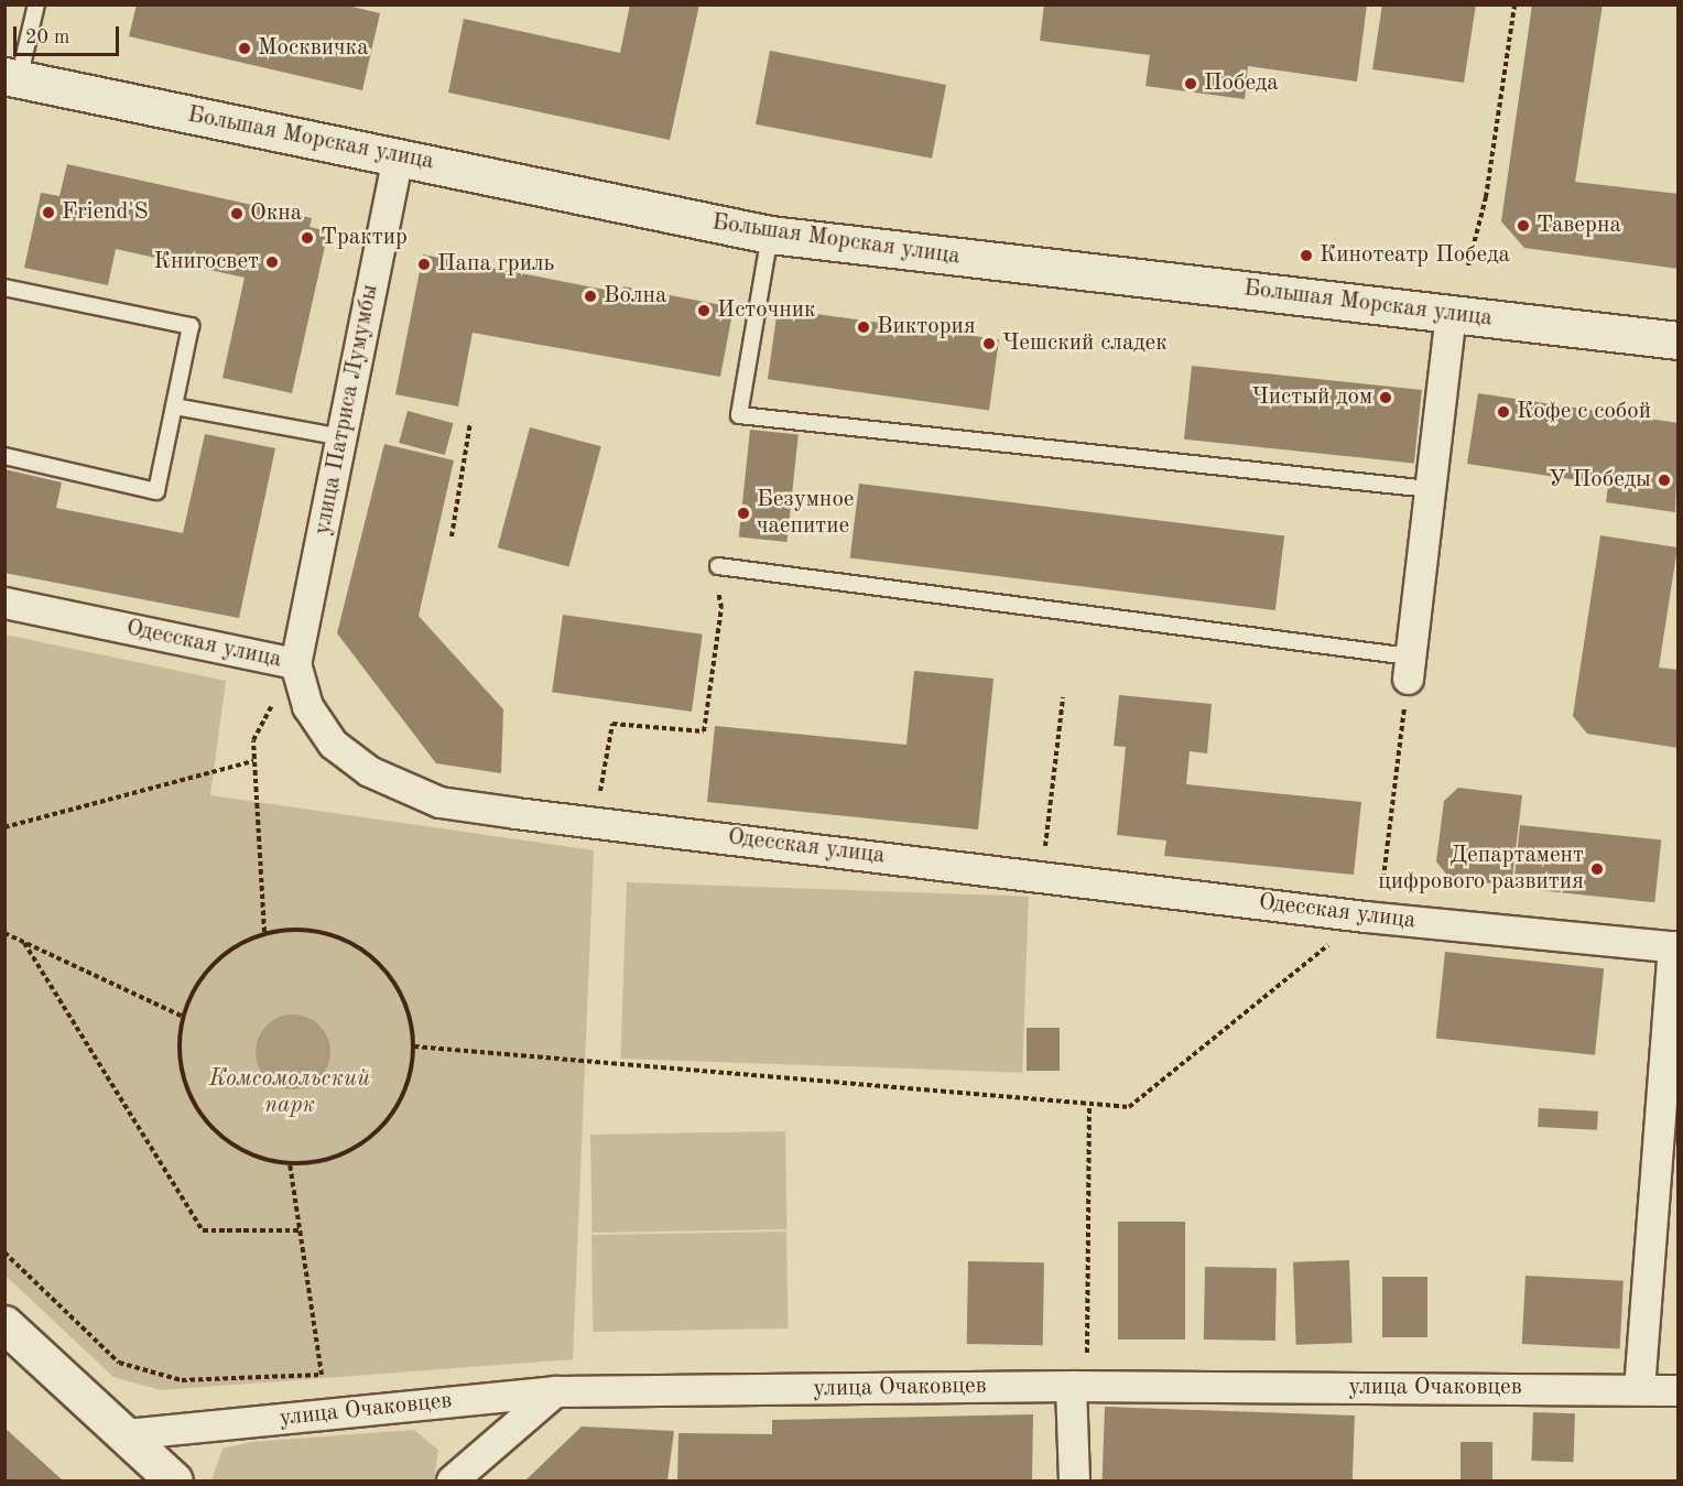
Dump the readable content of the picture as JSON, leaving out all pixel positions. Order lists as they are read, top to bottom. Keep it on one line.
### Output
{"streets":{"main road":["Большая Морская улица"],"street":["улица Патриса Лумумбы","Одесская улица","улица Очаковцев"]},"crossings":[["Большая Морская улица","улица Патриса Лумумбы"],["улица Патриса Лумумбы","Одесская улица"]],"parks":["Комсомольский парк"],"places":["Москвичка","Победа","Friend'S","Окна","Таверна","Трактир","Кинотеатр Победа","Книгосвет","Папа гриль","Волна","Источник","Виктория","Чешский сладек","Чистый дом","Кофе с собой","У Победы","Безумное чаепитие","Департамент цифрового развития"],"scale_bar":"20 m"}
